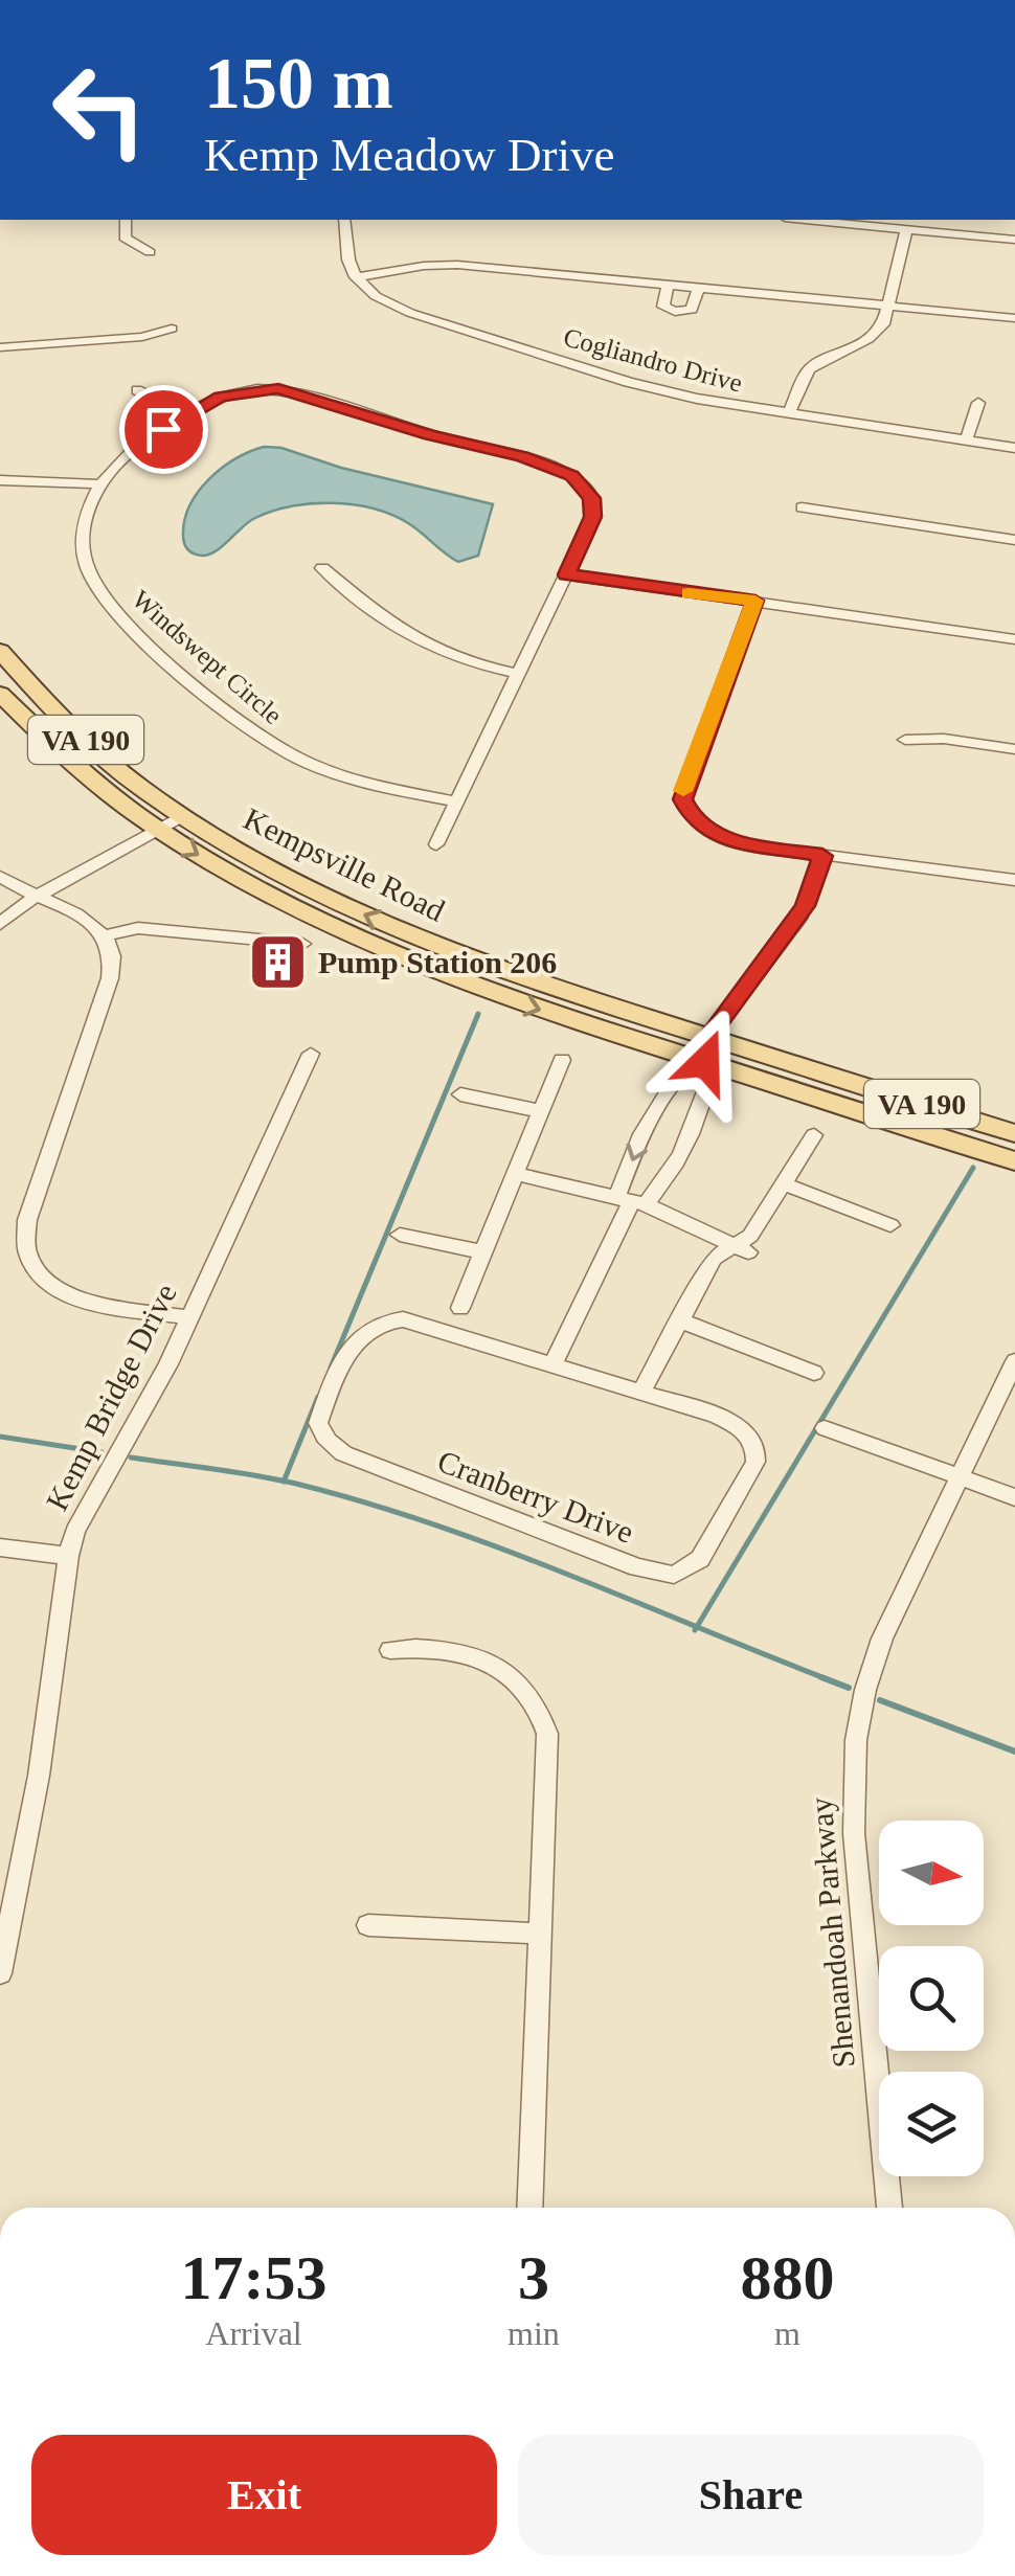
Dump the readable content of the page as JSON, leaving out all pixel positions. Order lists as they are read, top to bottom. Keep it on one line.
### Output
{"streets":{"main road":["VA 190","Kempsville Road"],"street":["Cogliandro Drive","Windswept Circle","Kemp Bridge Drive","Cranberry Drive","Shenandoah Parkway"]},"places":{"building":["Pump Station 206"]},"north":"right","page":{"turn":["150 m","Kemp Meadow Drive"],"eta":["17:53","Arrival","3","min","880","m"],"buttons":["Exit","Share"]}}
